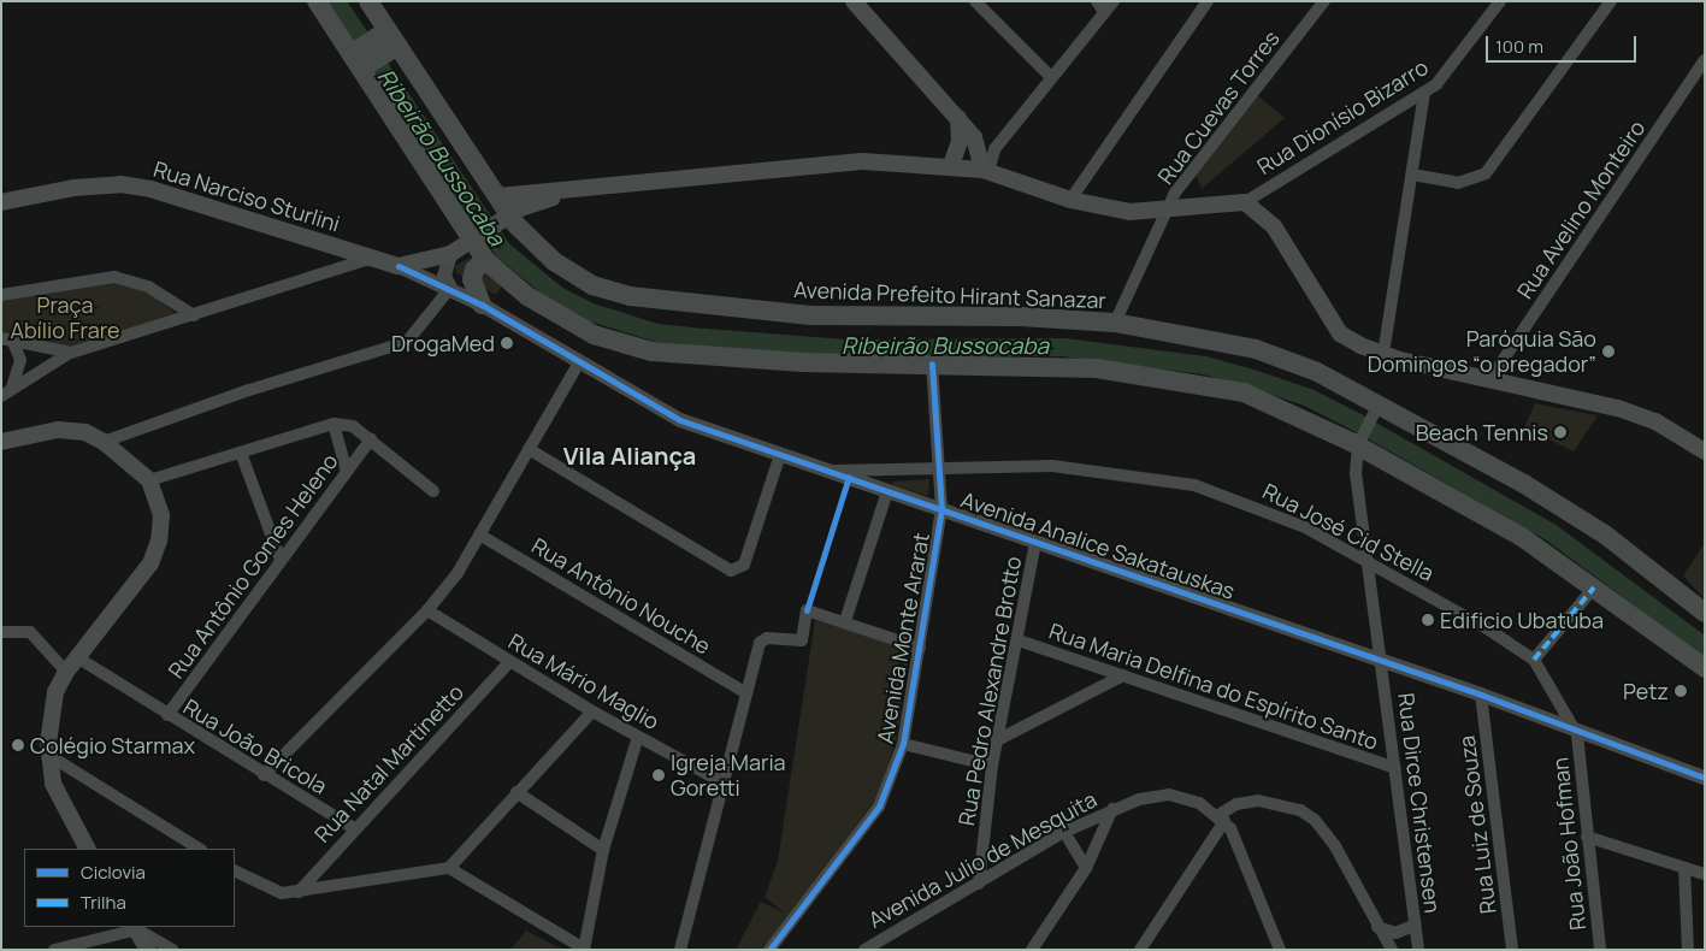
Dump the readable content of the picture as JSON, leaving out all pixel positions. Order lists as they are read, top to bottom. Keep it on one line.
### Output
{"streets":{"main road":["Rua Narciso Sturlini","Avenida Prefeito Hirant Sanazar"],"street":["Rua Cuevas Torres","Rua Dionísio Bizarro","Rua Avelino Monteiro","Rua José Cid Stella","Avenida Analice Sakatauskas","Rua Antônio Gomes Heleno","Rua Antônio Nouche","Avenida Monte Ararat","Rua Mário Maglio","Rua Maria Delfina do Espírito Santo","Rua Pedro Alexandre Brotto","Rua João Bricola","Rua Natal Martinetto","Rua Dirce Christensen","Rua Luiz de Souza","Rua João Hofman","Avenida Julio de Mesquita"]},"crossings":[["Rua Cuevas Torres","Avenida Prefeito Hirant Sanazar"],["Rua Narciso Sturlini","Avenida Prefeito Hirant Sanazar"],["Rua Narciso Sturlini","Avenida Analice Sakatauskas"],["Rua José Cid Stella","Avenida Analice Sakatauskas"],["Rua José Cid Stella","Avenida Monte Ararat"],["Rua José Cid Stella","Rua Dirce Christensen"],["Rua José Cid Stella","Rua João Hofman"],["Avenida Analice Sakatauskas","Avenida Monte Ararat"],["Avenida Analice Sakatauskas","Rua Pedro Alexandre Brotto"],["Avenida Analice Sakatauskas","Rua Dirce Christensen"],["Avenida Analice Sakatauskas","Rua Luiz de Souza"],["Avenida Analice Sakatauskas","Rua João Hofman"],["Rua Antônio Gomes Heleno","Rua João Bricola"],["Rua Mário Maglio","Rua Natal Martinetto"],["Rua Maria Delfina do Espírito Santo","Rua Pedro Alexandre Brotto"],["Rua Maria Delfina do Espírito Santo","Rua Dirce Christensen"],["Rua Pedro Alexandre Brotto","Avenida Julio de Mesquita"],["Rua João Bricola","Rua Natal Martinetto"]],"districts":["Vila Aliança"],"water":["Ribeirão Bussocaba"],"parks":["Praça Abílio Frare"],"places":["DrogaMed","Paróquia São Domingos “o pregador”","Beach Tennis","Edificio Ubatuba","Petz","Colégio Starmax","Igreja Maria Goretti"],"legend":["Ciclovia","Trilha"],"scale_bar":"100 m"}
